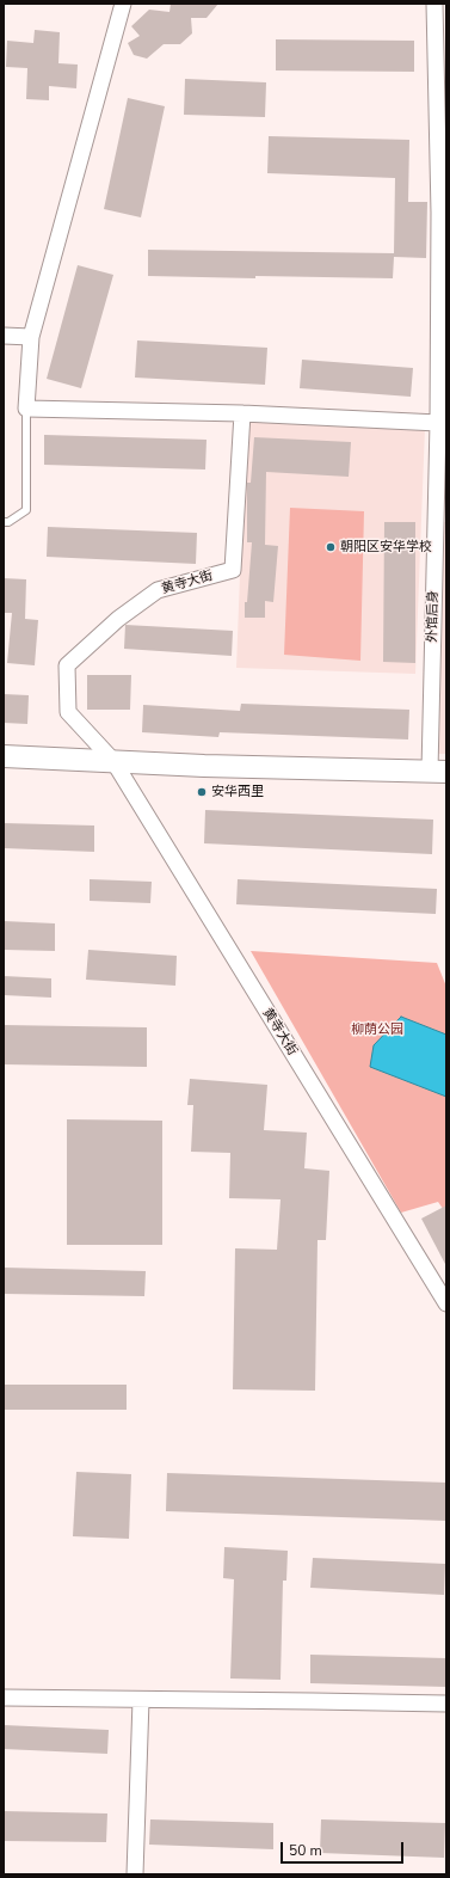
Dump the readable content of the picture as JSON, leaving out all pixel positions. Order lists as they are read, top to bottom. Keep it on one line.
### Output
{"streets":{"street":["黄寺大街","外馆后身"]},"parks":["柳荫公园"],"places":["朝阳区安华学校","安华西里"],"scale_bar":"50 m"}
